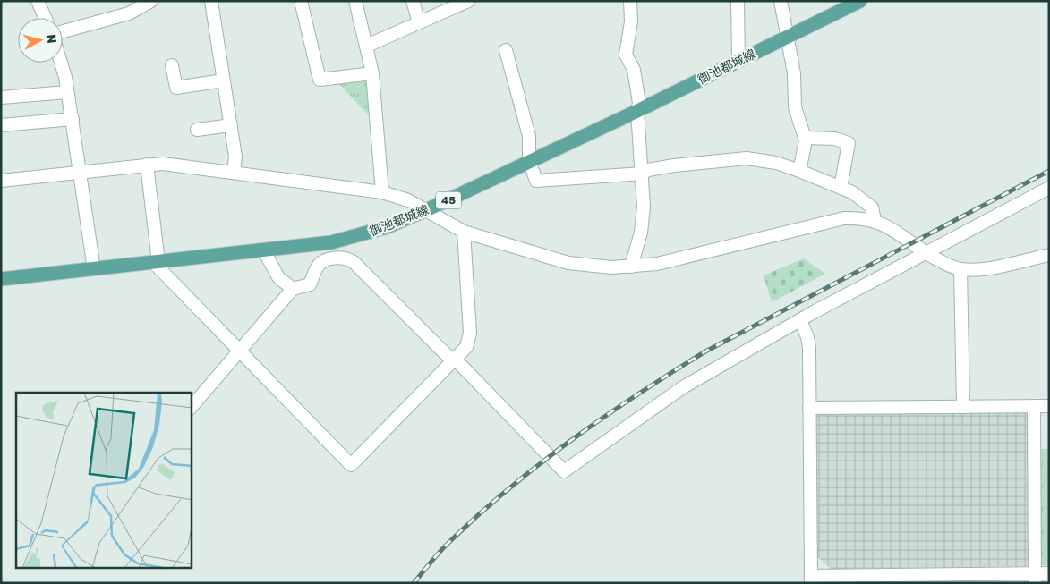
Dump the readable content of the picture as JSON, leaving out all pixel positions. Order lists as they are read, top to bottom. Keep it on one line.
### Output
{"streets":{"main road":["御池都城線","45"]},"north":"right"}
